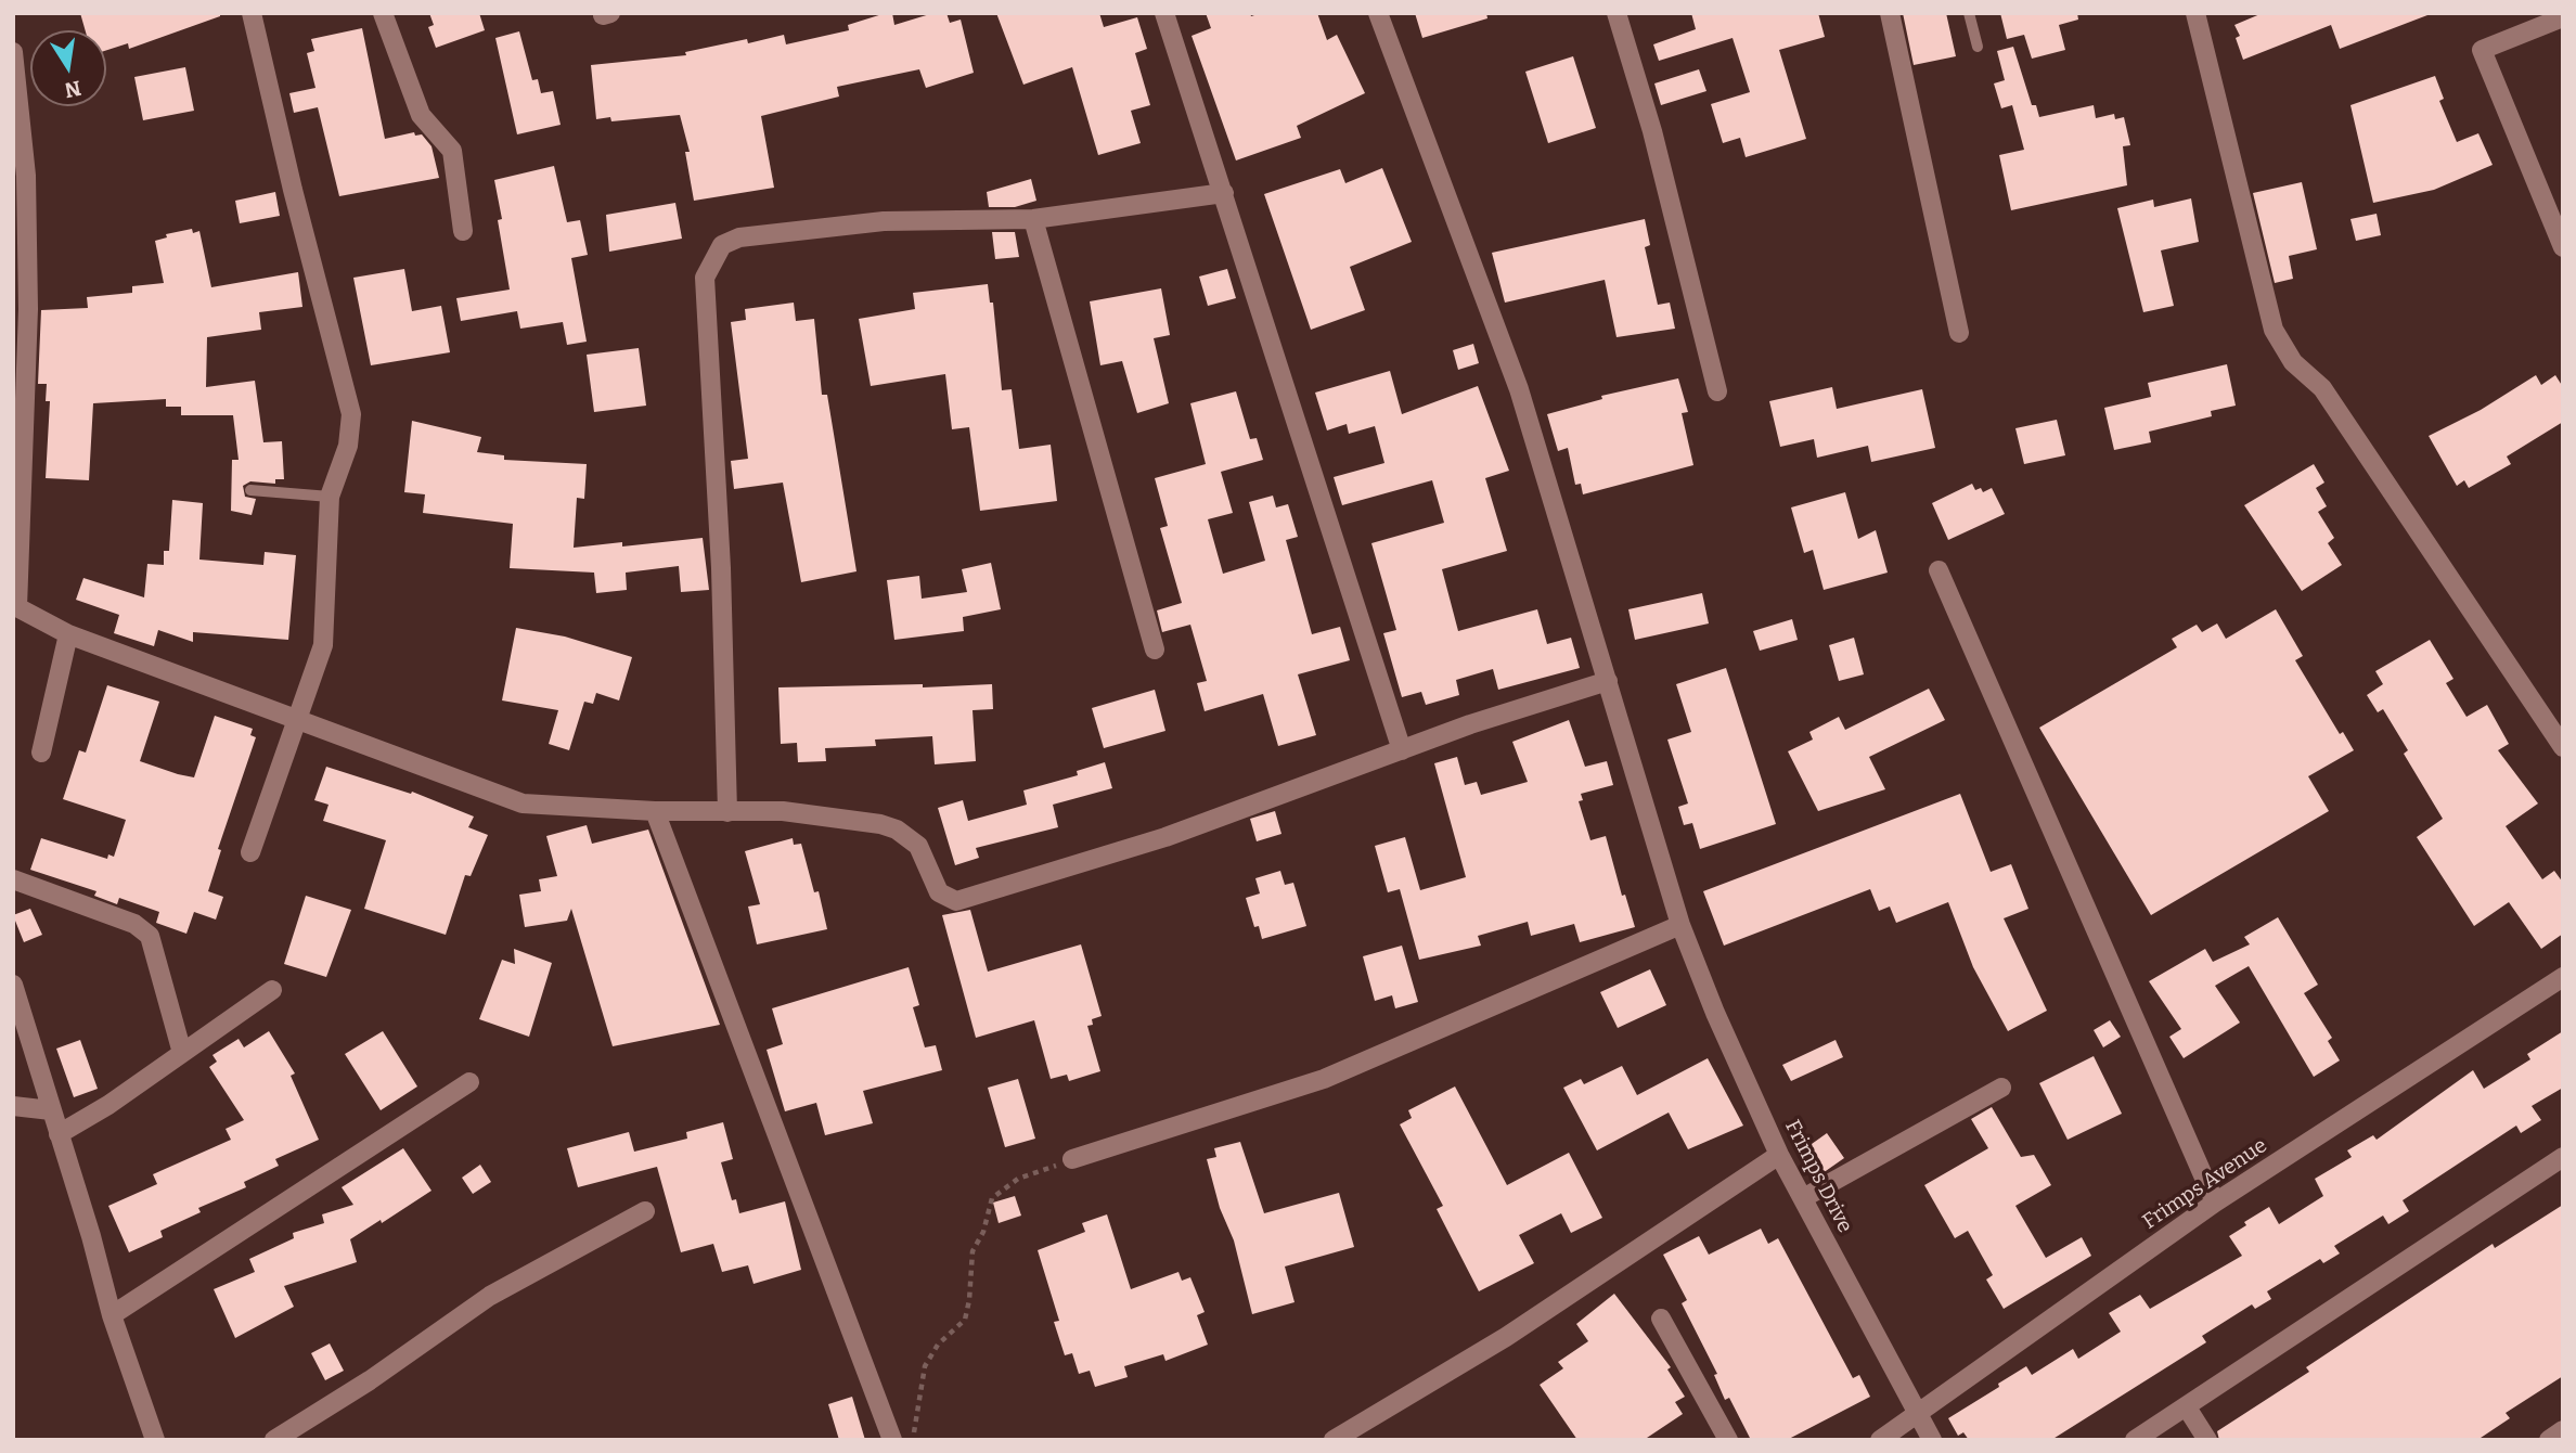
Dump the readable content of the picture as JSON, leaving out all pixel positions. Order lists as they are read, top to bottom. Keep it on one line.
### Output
{"streets":{"street":["Frimps Drive","Frimps Avenue"]},"crossings":[["Frimps Drive","Frimps Avenue"]],"north":"bottom"}
